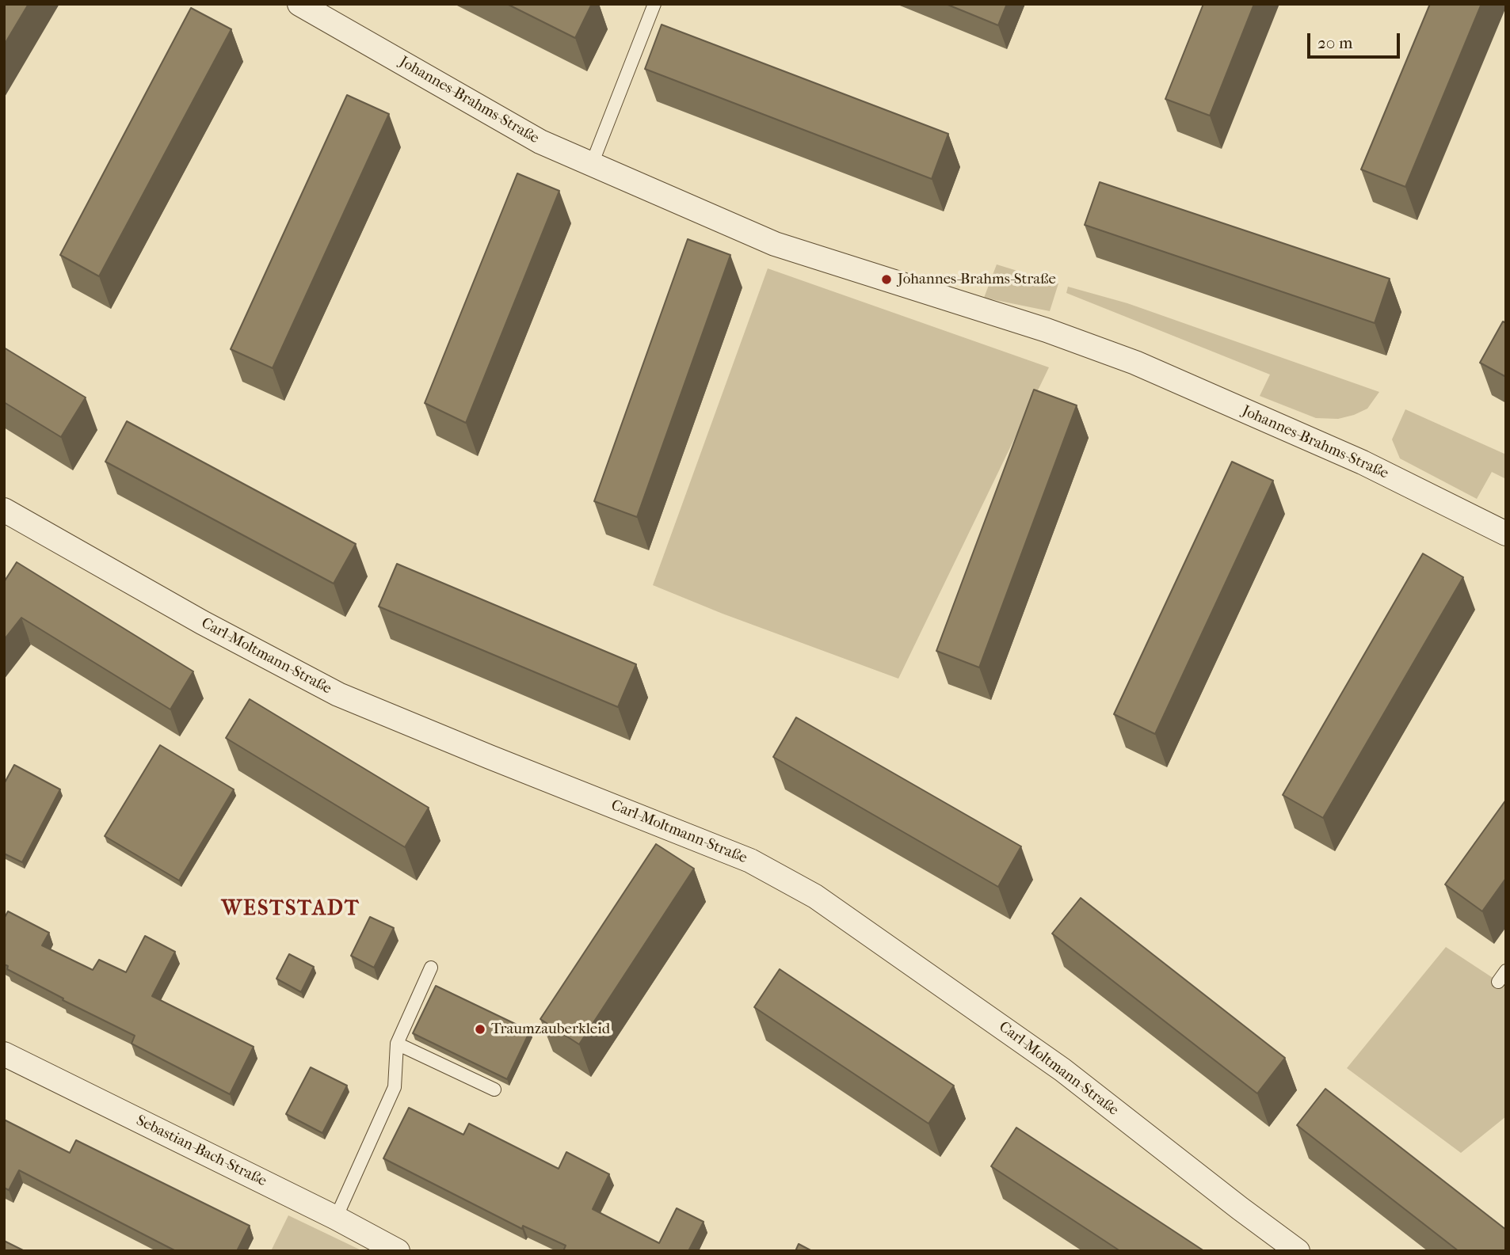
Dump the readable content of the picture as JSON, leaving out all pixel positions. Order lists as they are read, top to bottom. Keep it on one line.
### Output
{"streets":{"street":["Johannes-Brahms-Straße","Carl-Moltmann-Straße","Sebastian-Bach-Straße"]},"districts":["WESTSTADT"],"places":["Johannes-Brahms-Straße","Traumzauberkleid"],"scale_bar":"20 m"}
